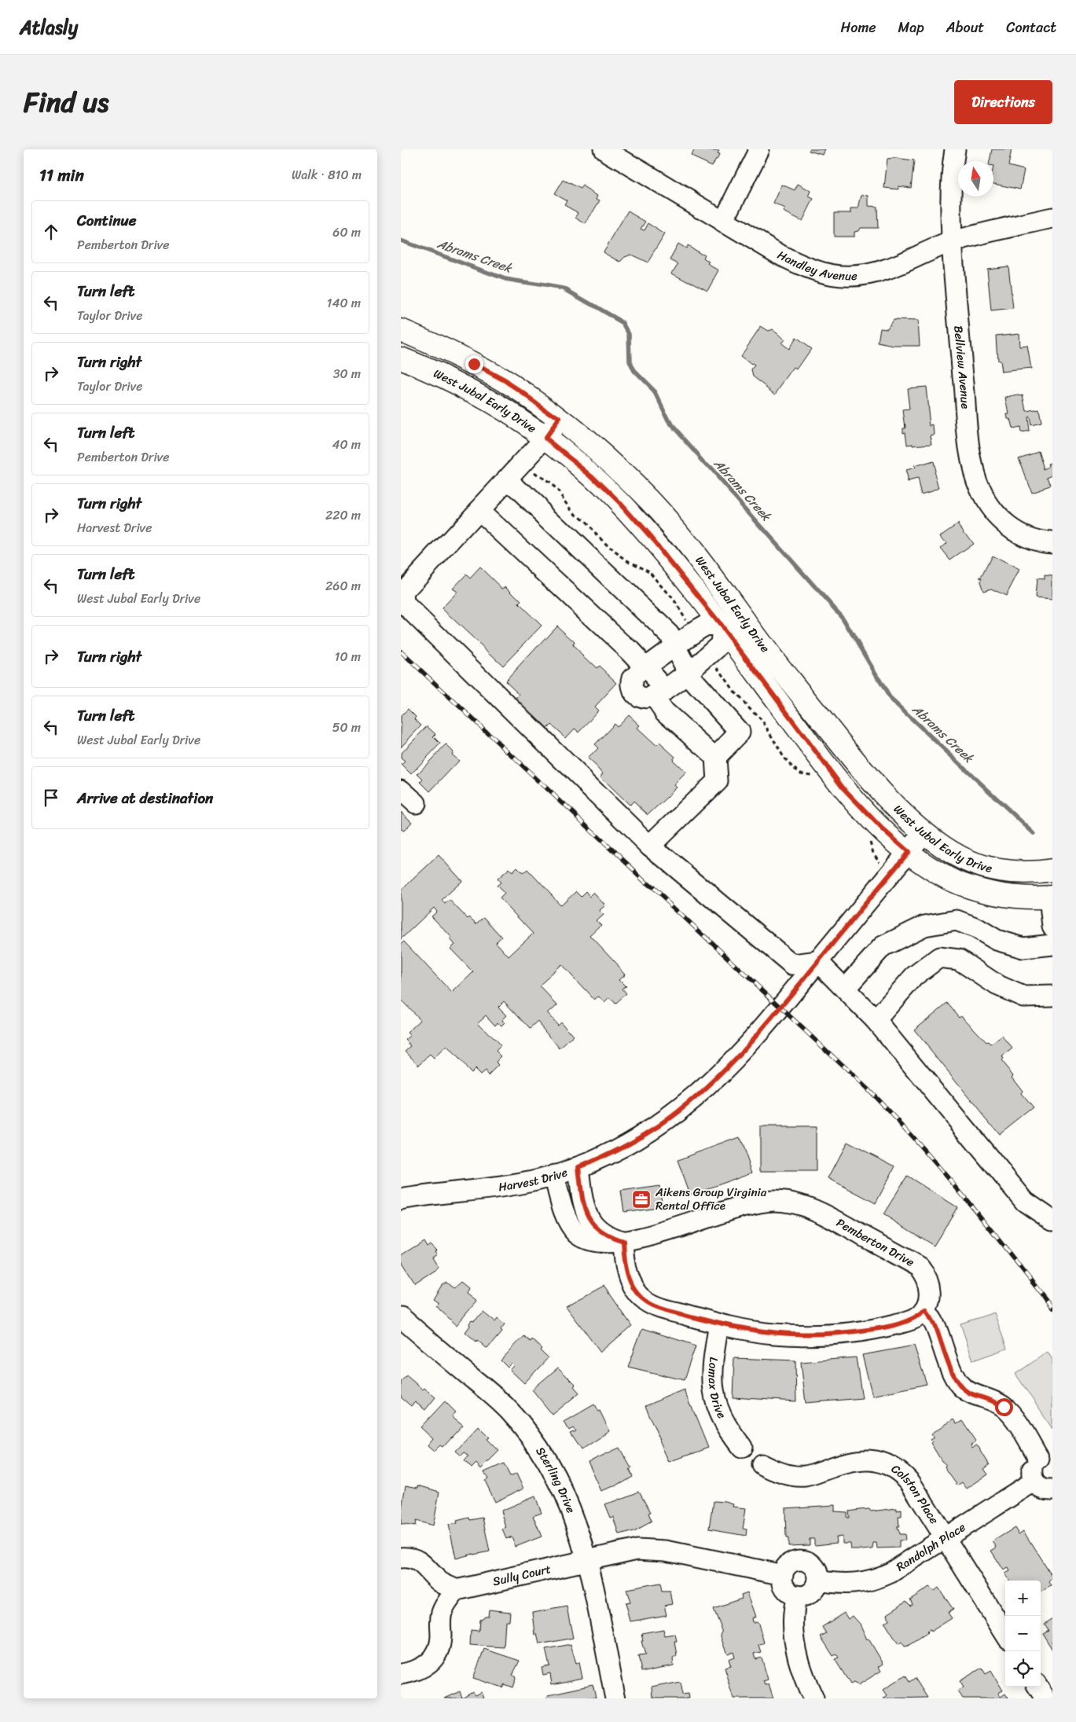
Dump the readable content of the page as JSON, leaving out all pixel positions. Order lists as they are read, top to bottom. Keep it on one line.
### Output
{"streets":{"main road":["West Jubal Early Drive"],"street":["Handley Avenue","Bellview Avenue","Harvest Drive","Pemberton Drive","Lomax Drive","Sterling Drive","Colston Place","Randolph Place","Sully Court"]},"crossings":[["Handley Avenue","Bellview Avenue"],["West Jubal Early Drive","Harvest Drive"],["Harvest Drive","Pemberton Drive"],["Sterling Drive","Sully Court"],["Colston Place","Randolph Place"]],"water":["Abrams Creek"],"places":{"office":["Aikens Group Virginia Rental Office"]},"north":"top","page":{"header":"Atlasly","nav":["Home","Map","About","Contact"],"title":"Find us","buttons":"Directions","heading":["11 min","Walk · 810 m"],"list":[["Continue","Pemberton Drive","60 m"],["Turn left","Taylor Drive","140 m"],["Turn right","Taylor Drive","30 m"],["Turn left","Pemberton Drive","40 m"],["Turn right","Harvest Drive","220 m"],["Turn left","West Jubal Early Drive","260 m"],["Turn right","10 m"],["Turn left","West Jubal Early Drive","50 m"],"Arrive at destination"],"map_buttons":["+","−"]}}
